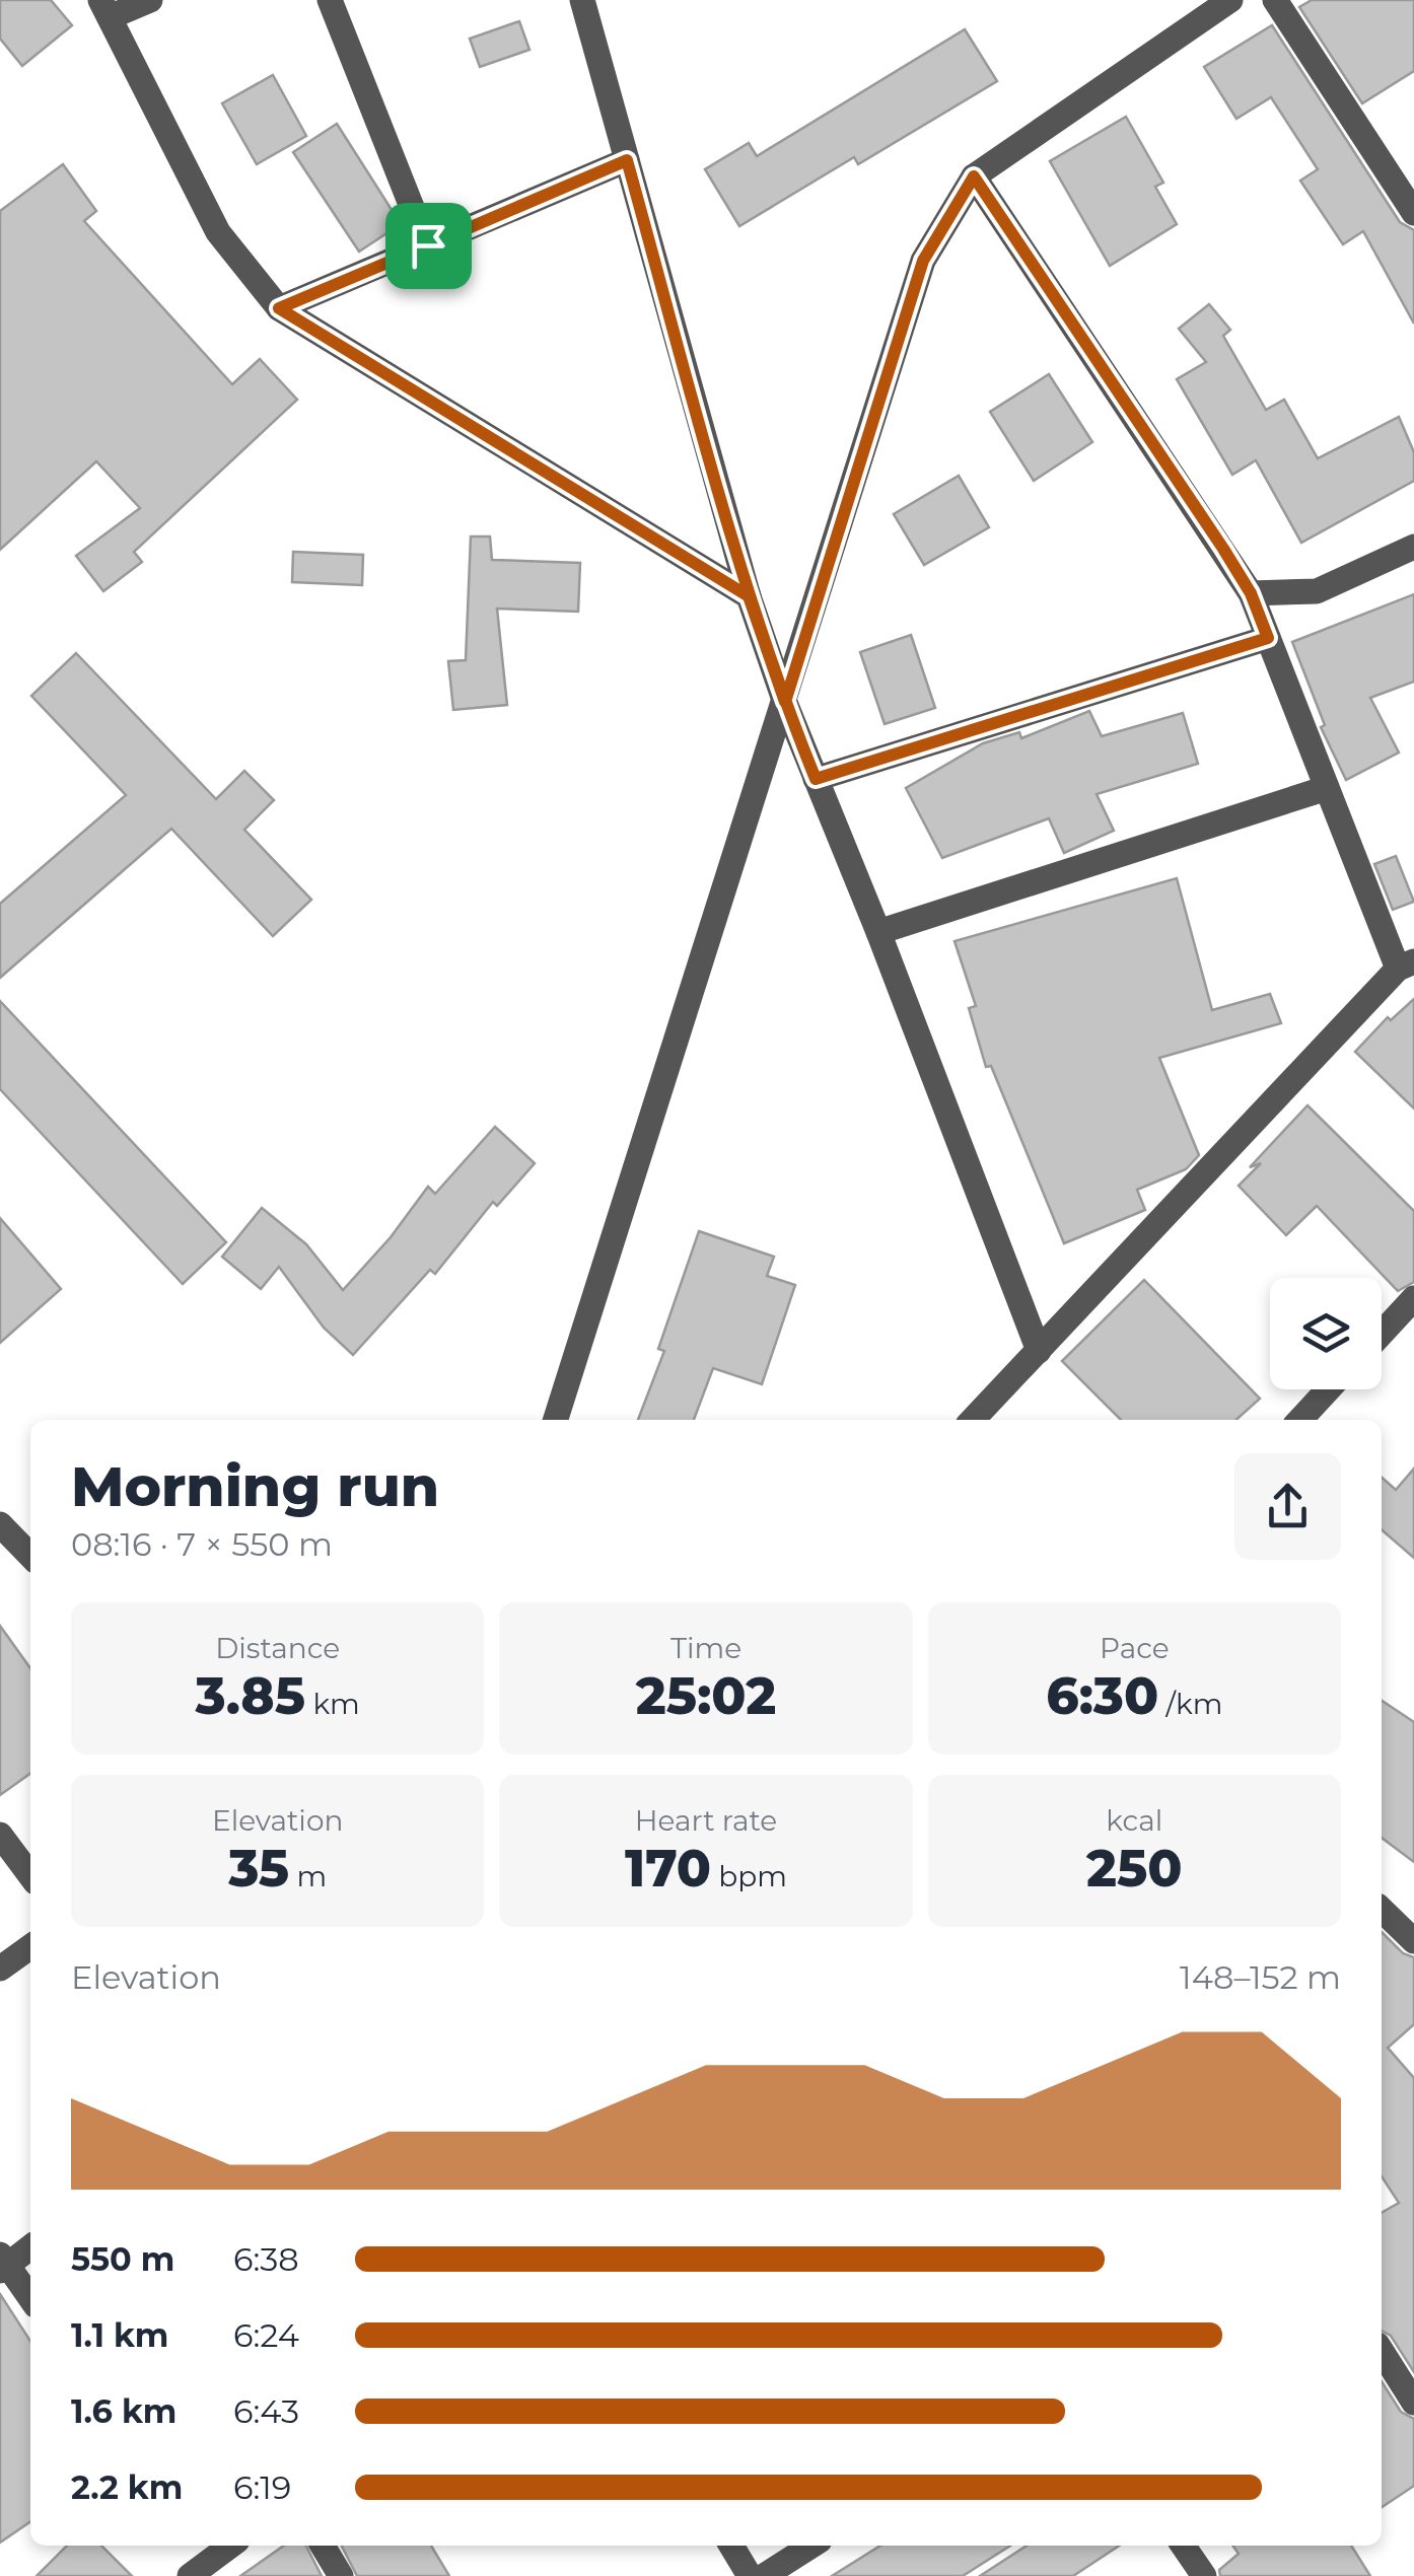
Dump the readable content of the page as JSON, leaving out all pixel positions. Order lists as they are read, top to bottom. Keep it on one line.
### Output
{"page":{"heading":["Morning run","08:16 · 7 × 550 m"],"stats":[["Distance","3.85 km"],["Time","25:02"],["Pace","6:30 /km"],["Elevation","35 m"],["Heart rate","170 bpm"],["kcal","250"]],"chart":["Elevation","148–152 m"],"list":[{"name":"550 m","note":"6:38"},{"name":"1.1 km","note":"6:24"},{"name":"1.6 km","note":"6:43"},{"name":"2.2 km","note":"6:19"}]}}
